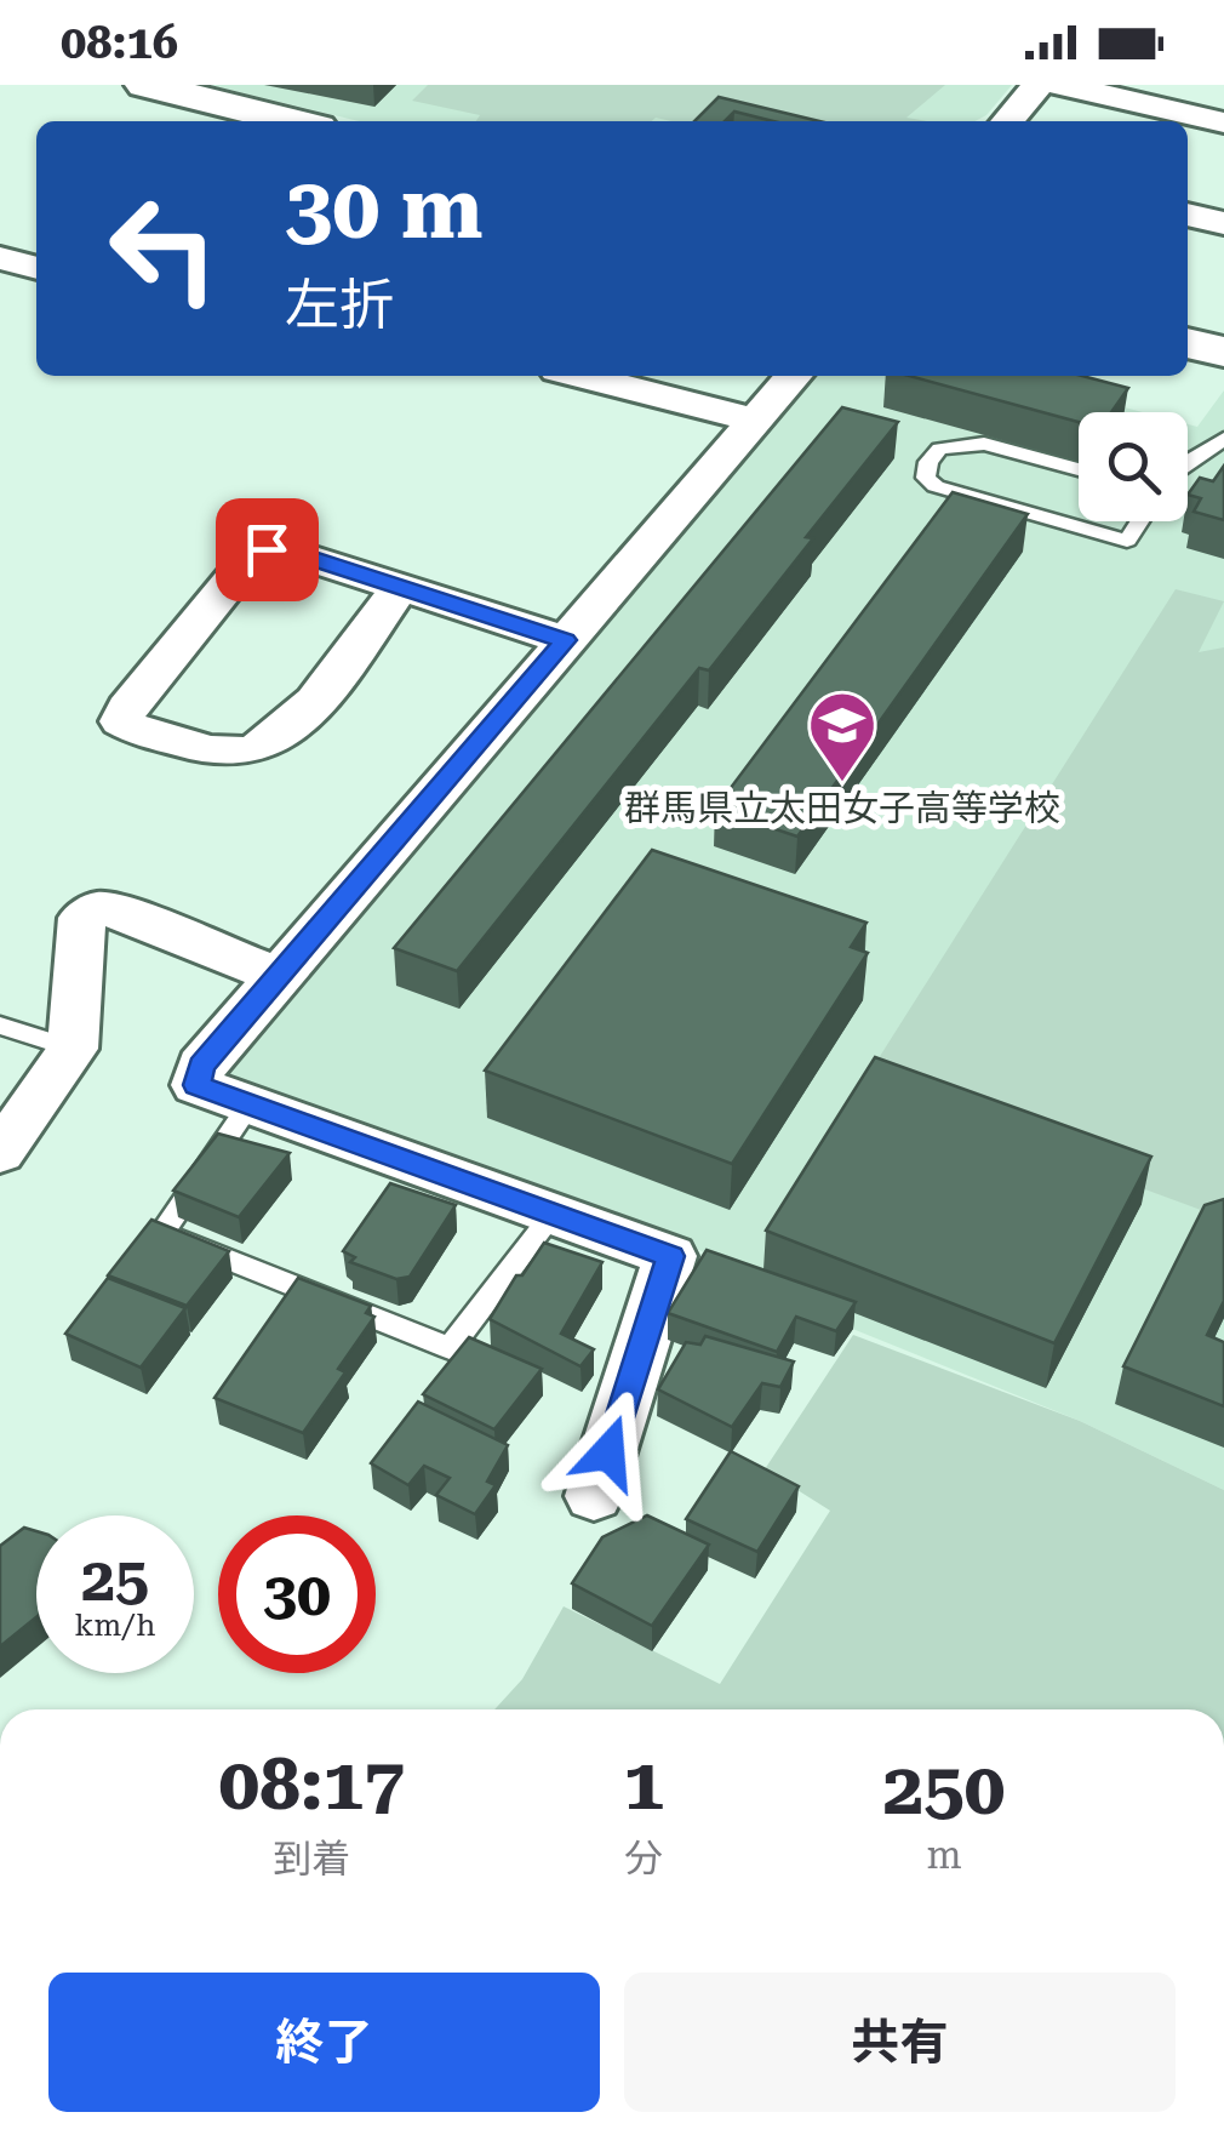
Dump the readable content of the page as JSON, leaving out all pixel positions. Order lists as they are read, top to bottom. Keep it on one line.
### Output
{"places":{"school or university":["群馬県立太田女子高等学校"]},"page":{"status":"08:16","turn":["30 m","左折"],"speed":"25 km/h","limit":"30","eta":["08:17","到着","1","分","250","m"],"buttons":["終了","共有"]}}
